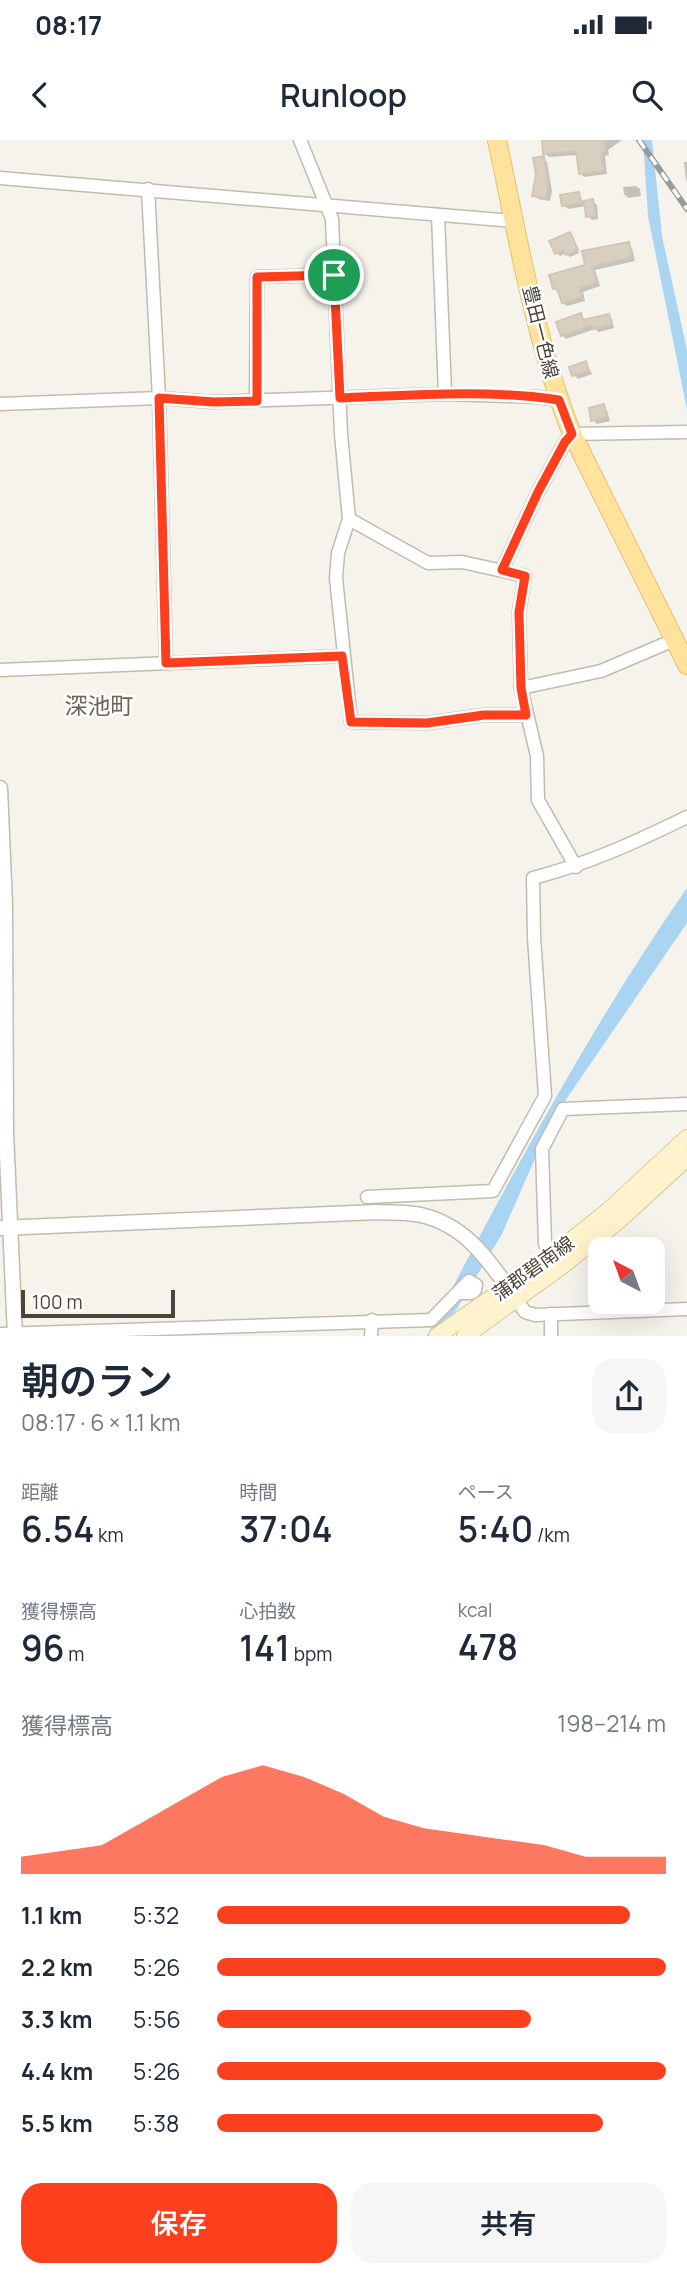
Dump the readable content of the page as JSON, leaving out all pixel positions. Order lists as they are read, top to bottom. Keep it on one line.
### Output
{"streets":{"main road":["豊田一色線","蒲郡碧南線"]},"districts":["深池町"],"scale_bar":"100 m","north":"top left","page":{"status":"08:17","header":"Runloop","scale":"100 m","heading":["朝のラン","08:17 · 6 × 1.1 km"],"stats":[["距離","6.54 km"],["時間","37:04"],["ペース","5:40 /km"],["獲得標高","96 m"],["心拍数","141 bpm"],["kcal","478"]],"chart":["獲得標高","198–214 m"],"list":[{"name":"1.1 km","note":"5:32"},{"name":"2.2 km","note":"5:26"},{"name":"3.3 km","note":"5:56"},{"name":"4.4 km","note":"5:26"},{"name":"5.5 km","note":"5:38"}],"buttons":["保存","共有"]}}
